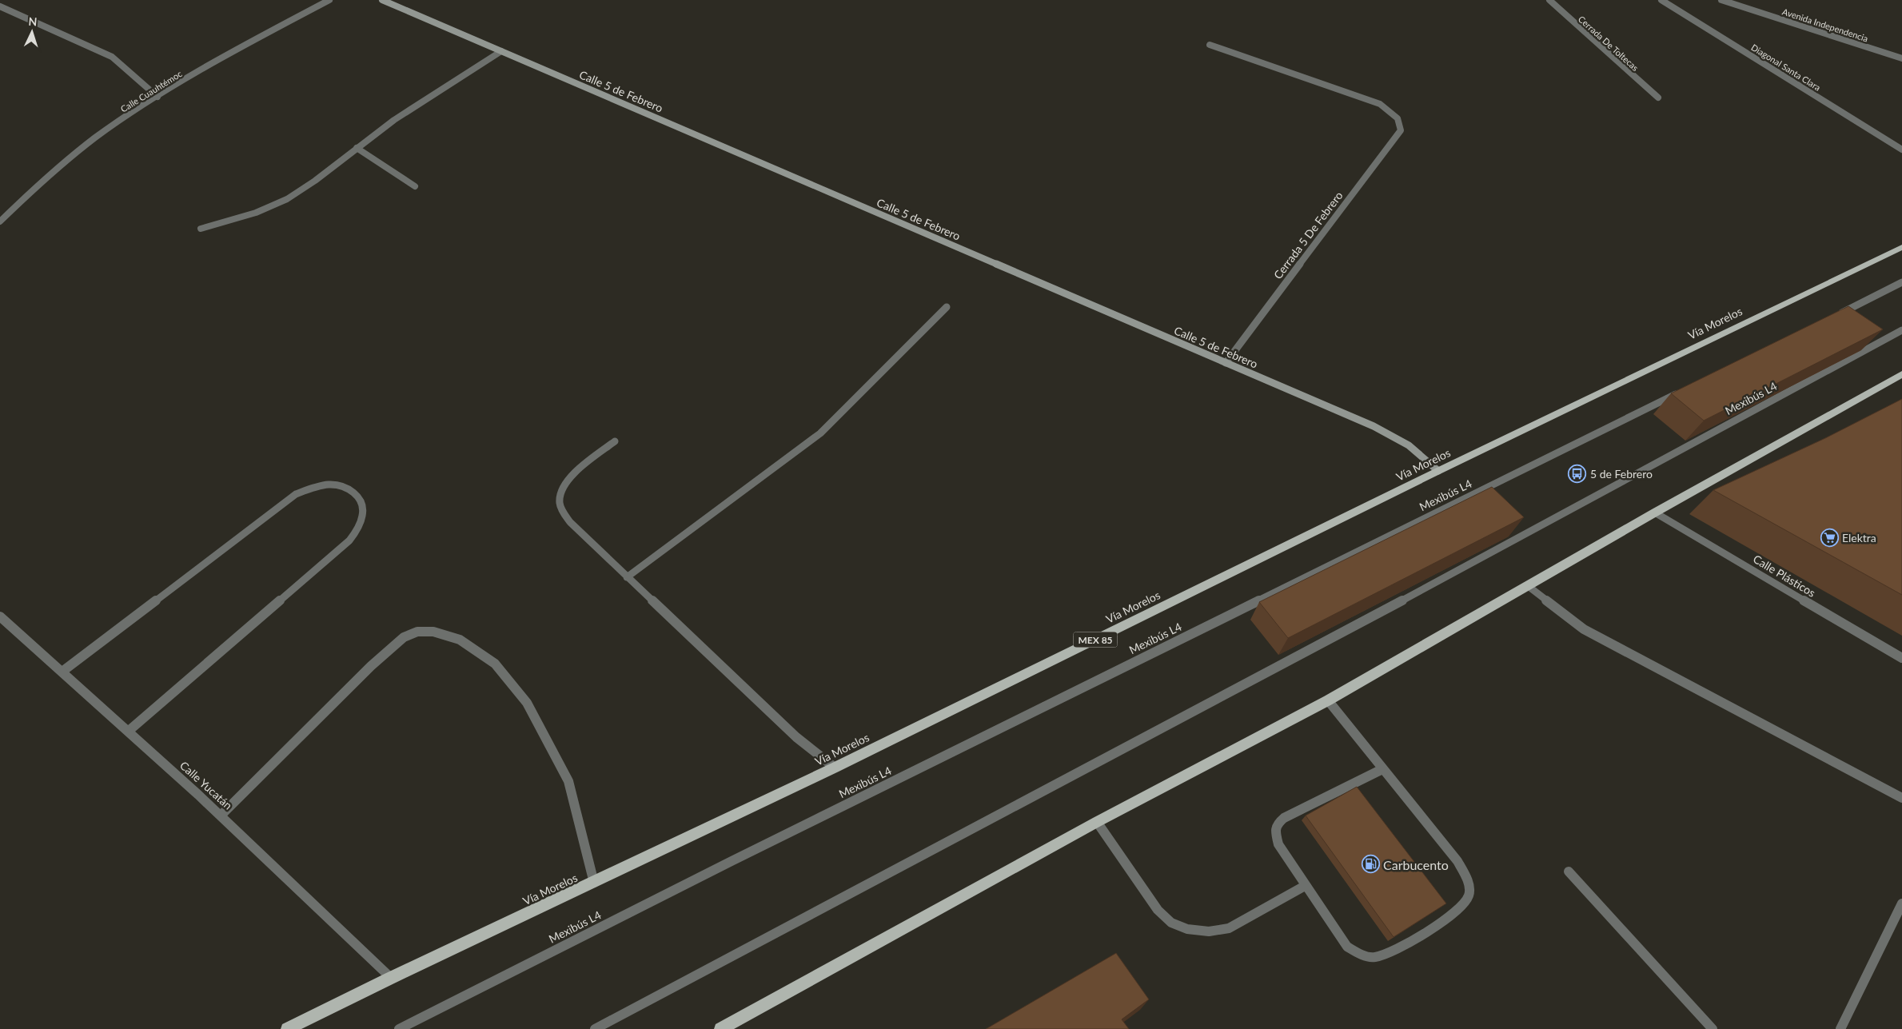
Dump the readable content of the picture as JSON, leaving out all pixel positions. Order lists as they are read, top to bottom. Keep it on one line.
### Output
{"streets":{"main road":["Vía Morelos","MEX 85"],"street":["Avenida Independencia","Cerrada De Toltecas","Diagonal Santa Clara","Calle Cuauhtémoc","Calle 5 de Febrero","Cerrada 5 De Febrero","Mexibús L4","Calle Plásticos","Calle Yucatán"]},"crossings":[["Calle 5 de Febrero","Cerrada 5 De Febrero"],["Calle 5 de Febrero","Vía Morelos"],["Vía Morelos","Calle Yucatán"]],"places":{"bus stop":["5 de Febrero"],"supermarket":["Elektra"],"fuel station":["Carbucento"]},"north":"top"}
